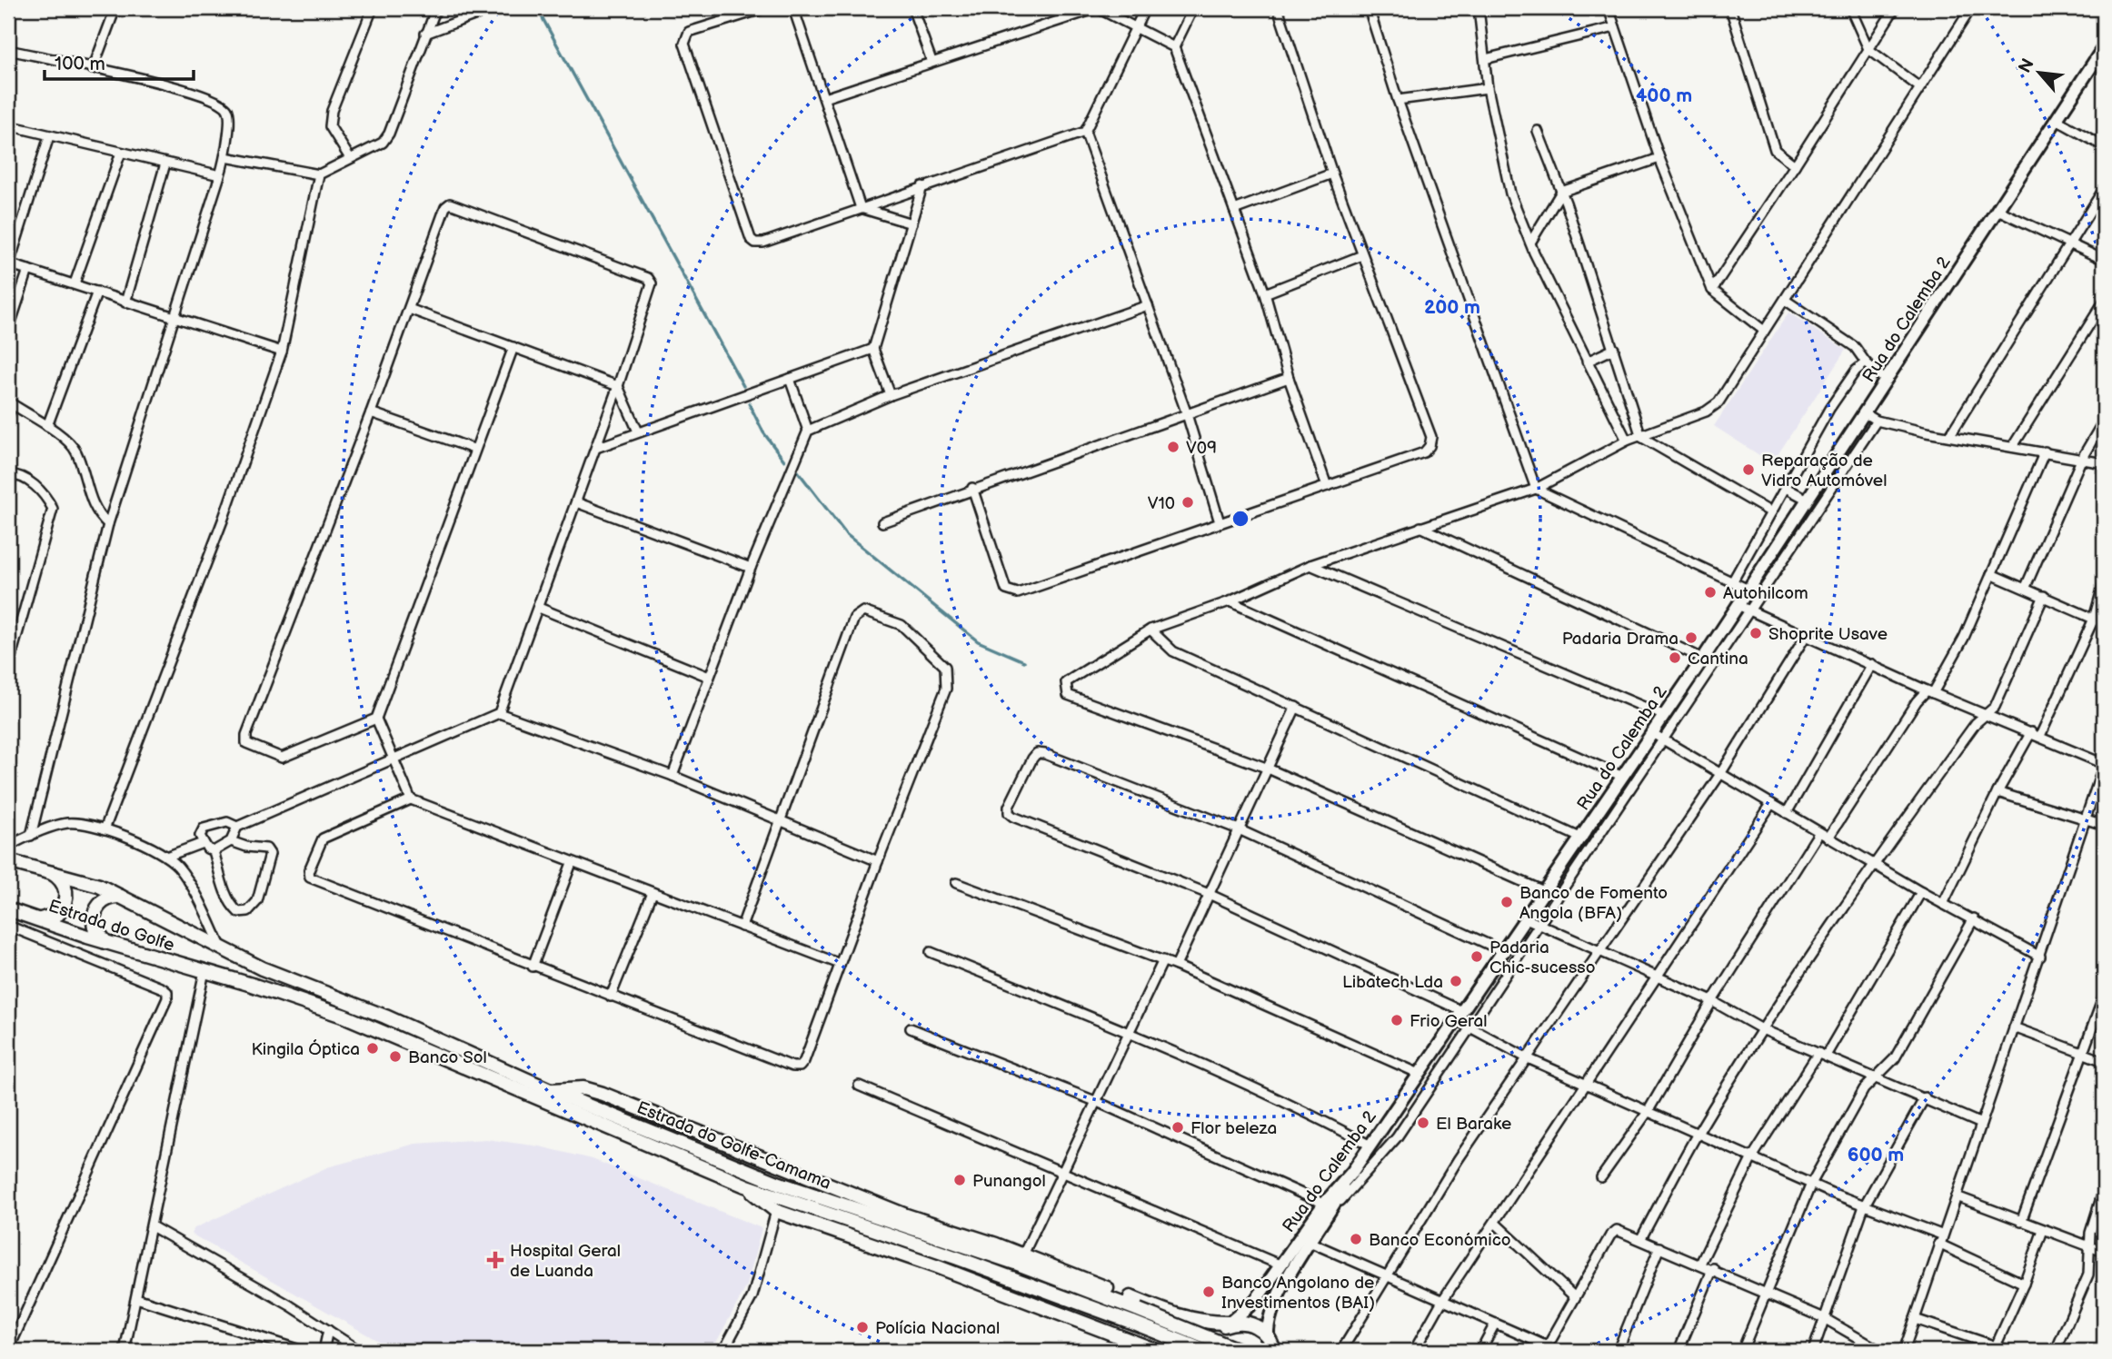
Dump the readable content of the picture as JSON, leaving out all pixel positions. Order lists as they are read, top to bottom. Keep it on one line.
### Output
{"streets":{"highway":["Estrada do Golfe","Estrada do Golfe-Camama"],"main road":["Rua do Calemba 2"]},"crossings":[["Estrada do Golfe","Estrada do Golfe-Camama"]],"places":{"other":["V09","Reparação de Vidro Automóvel","V10","Autohilcom","Shoprite Usave","Padaria Drama","Cantina","Banco de Fomento Angola (BFA)","Padaria Chic-sucesso","Libatech Lda","Frio Geral","Kingila Óptica","Banco Sol","El Barake","Flor beleza","Punangol","Banco Económico","Banco Angolano de Investimentos (BAI)","Polícia Nacional"],"health":["Hospital Geral de Luanda"]},"scale_bar":"100 m","north":"top left","rings":["400 m","200 m","600 m"]}
